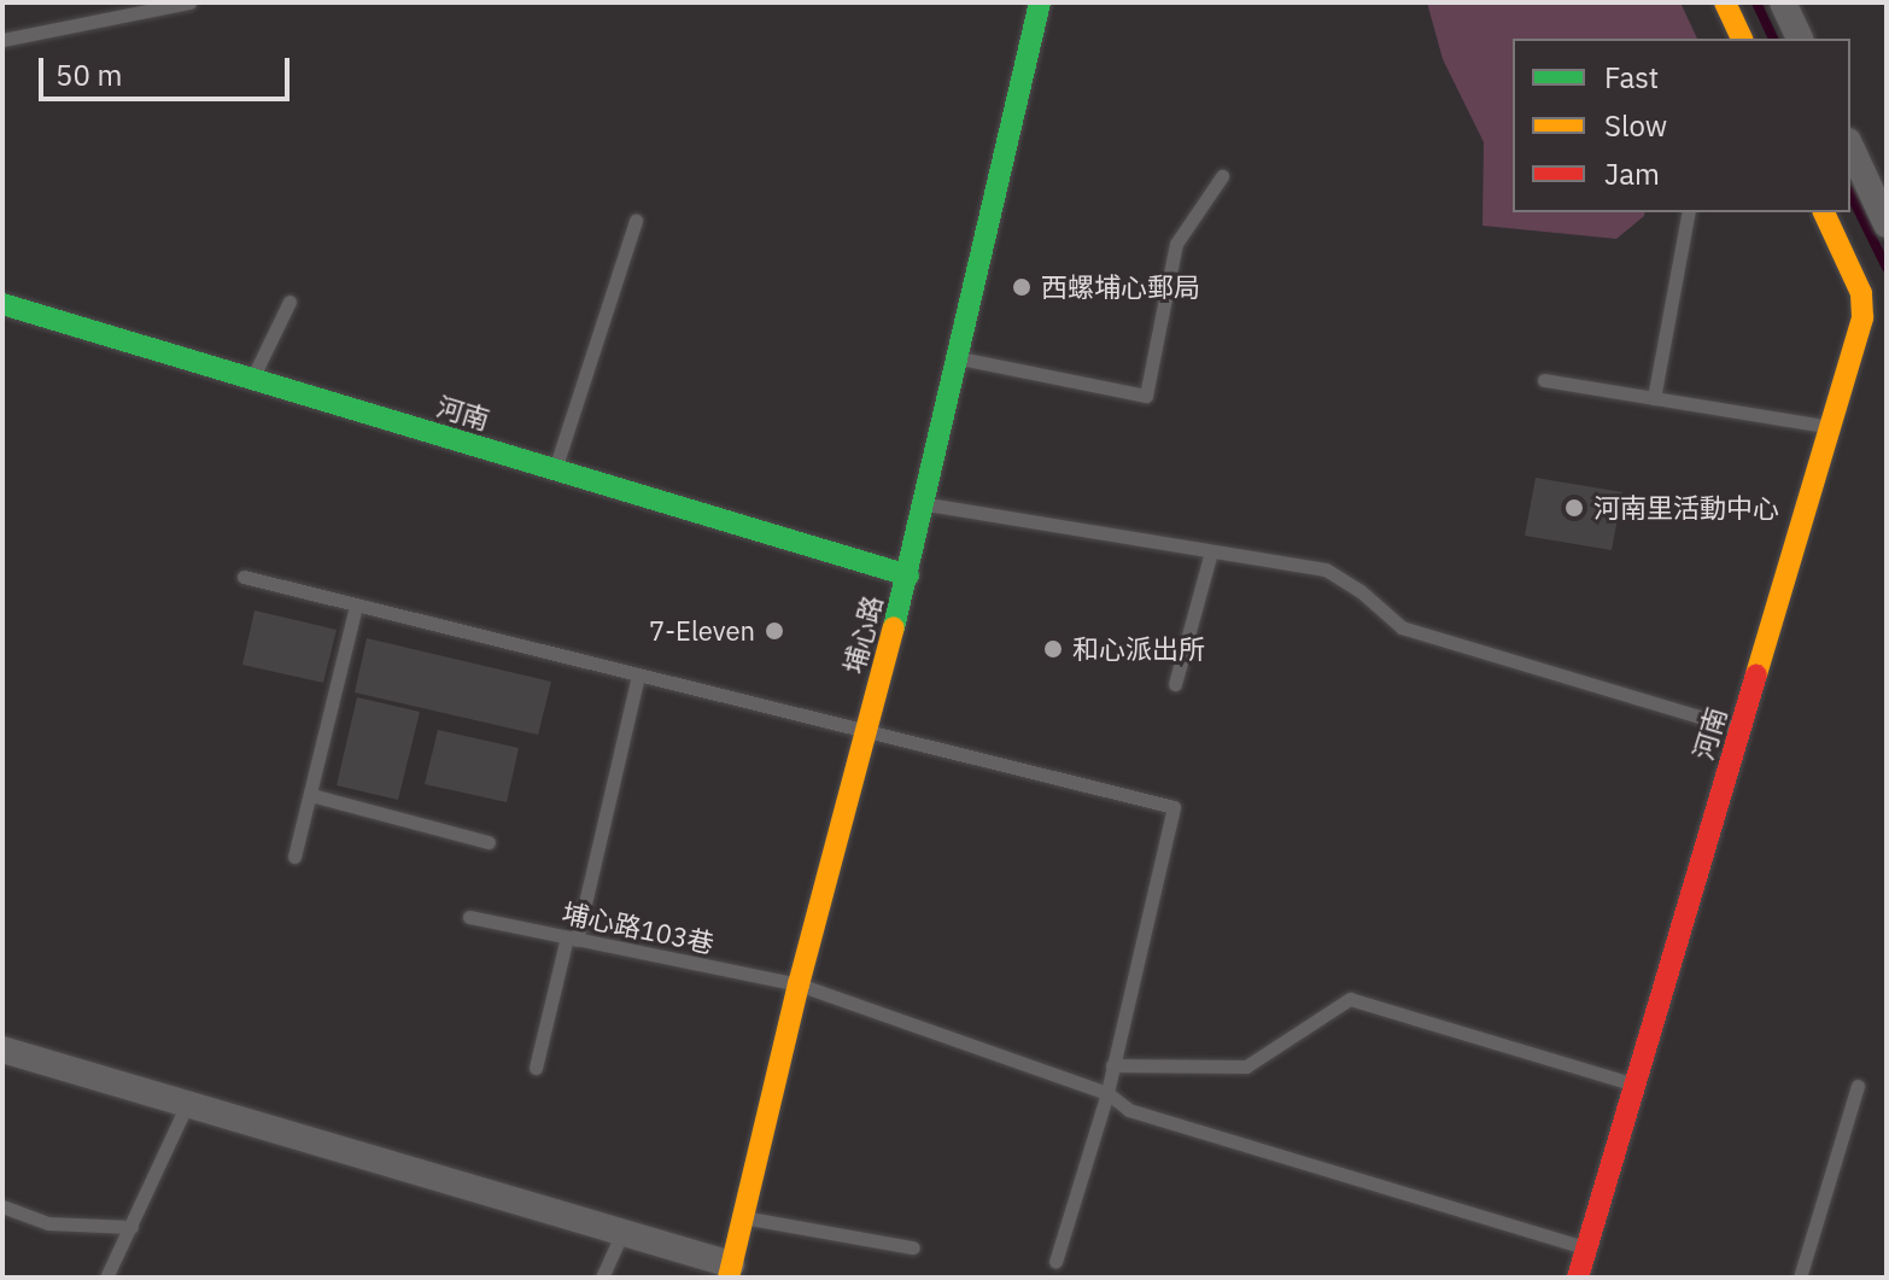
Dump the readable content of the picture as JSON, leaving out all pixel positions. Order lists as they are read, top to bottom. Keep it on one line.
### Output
{"streets":{"street":["河南","埔心路"],"lane":["埔心路103巷"]},"crossings":[["河南","埔心路"],["河南","埔心路103巷"],["埔心路","埔心路103巷"]],"places":["西螺埔心郵局","河南里活動中心","7-Eleven","和心派出所"],"legend":["Fast","Slow","Jam"],"scale_bar":"50 m"}
